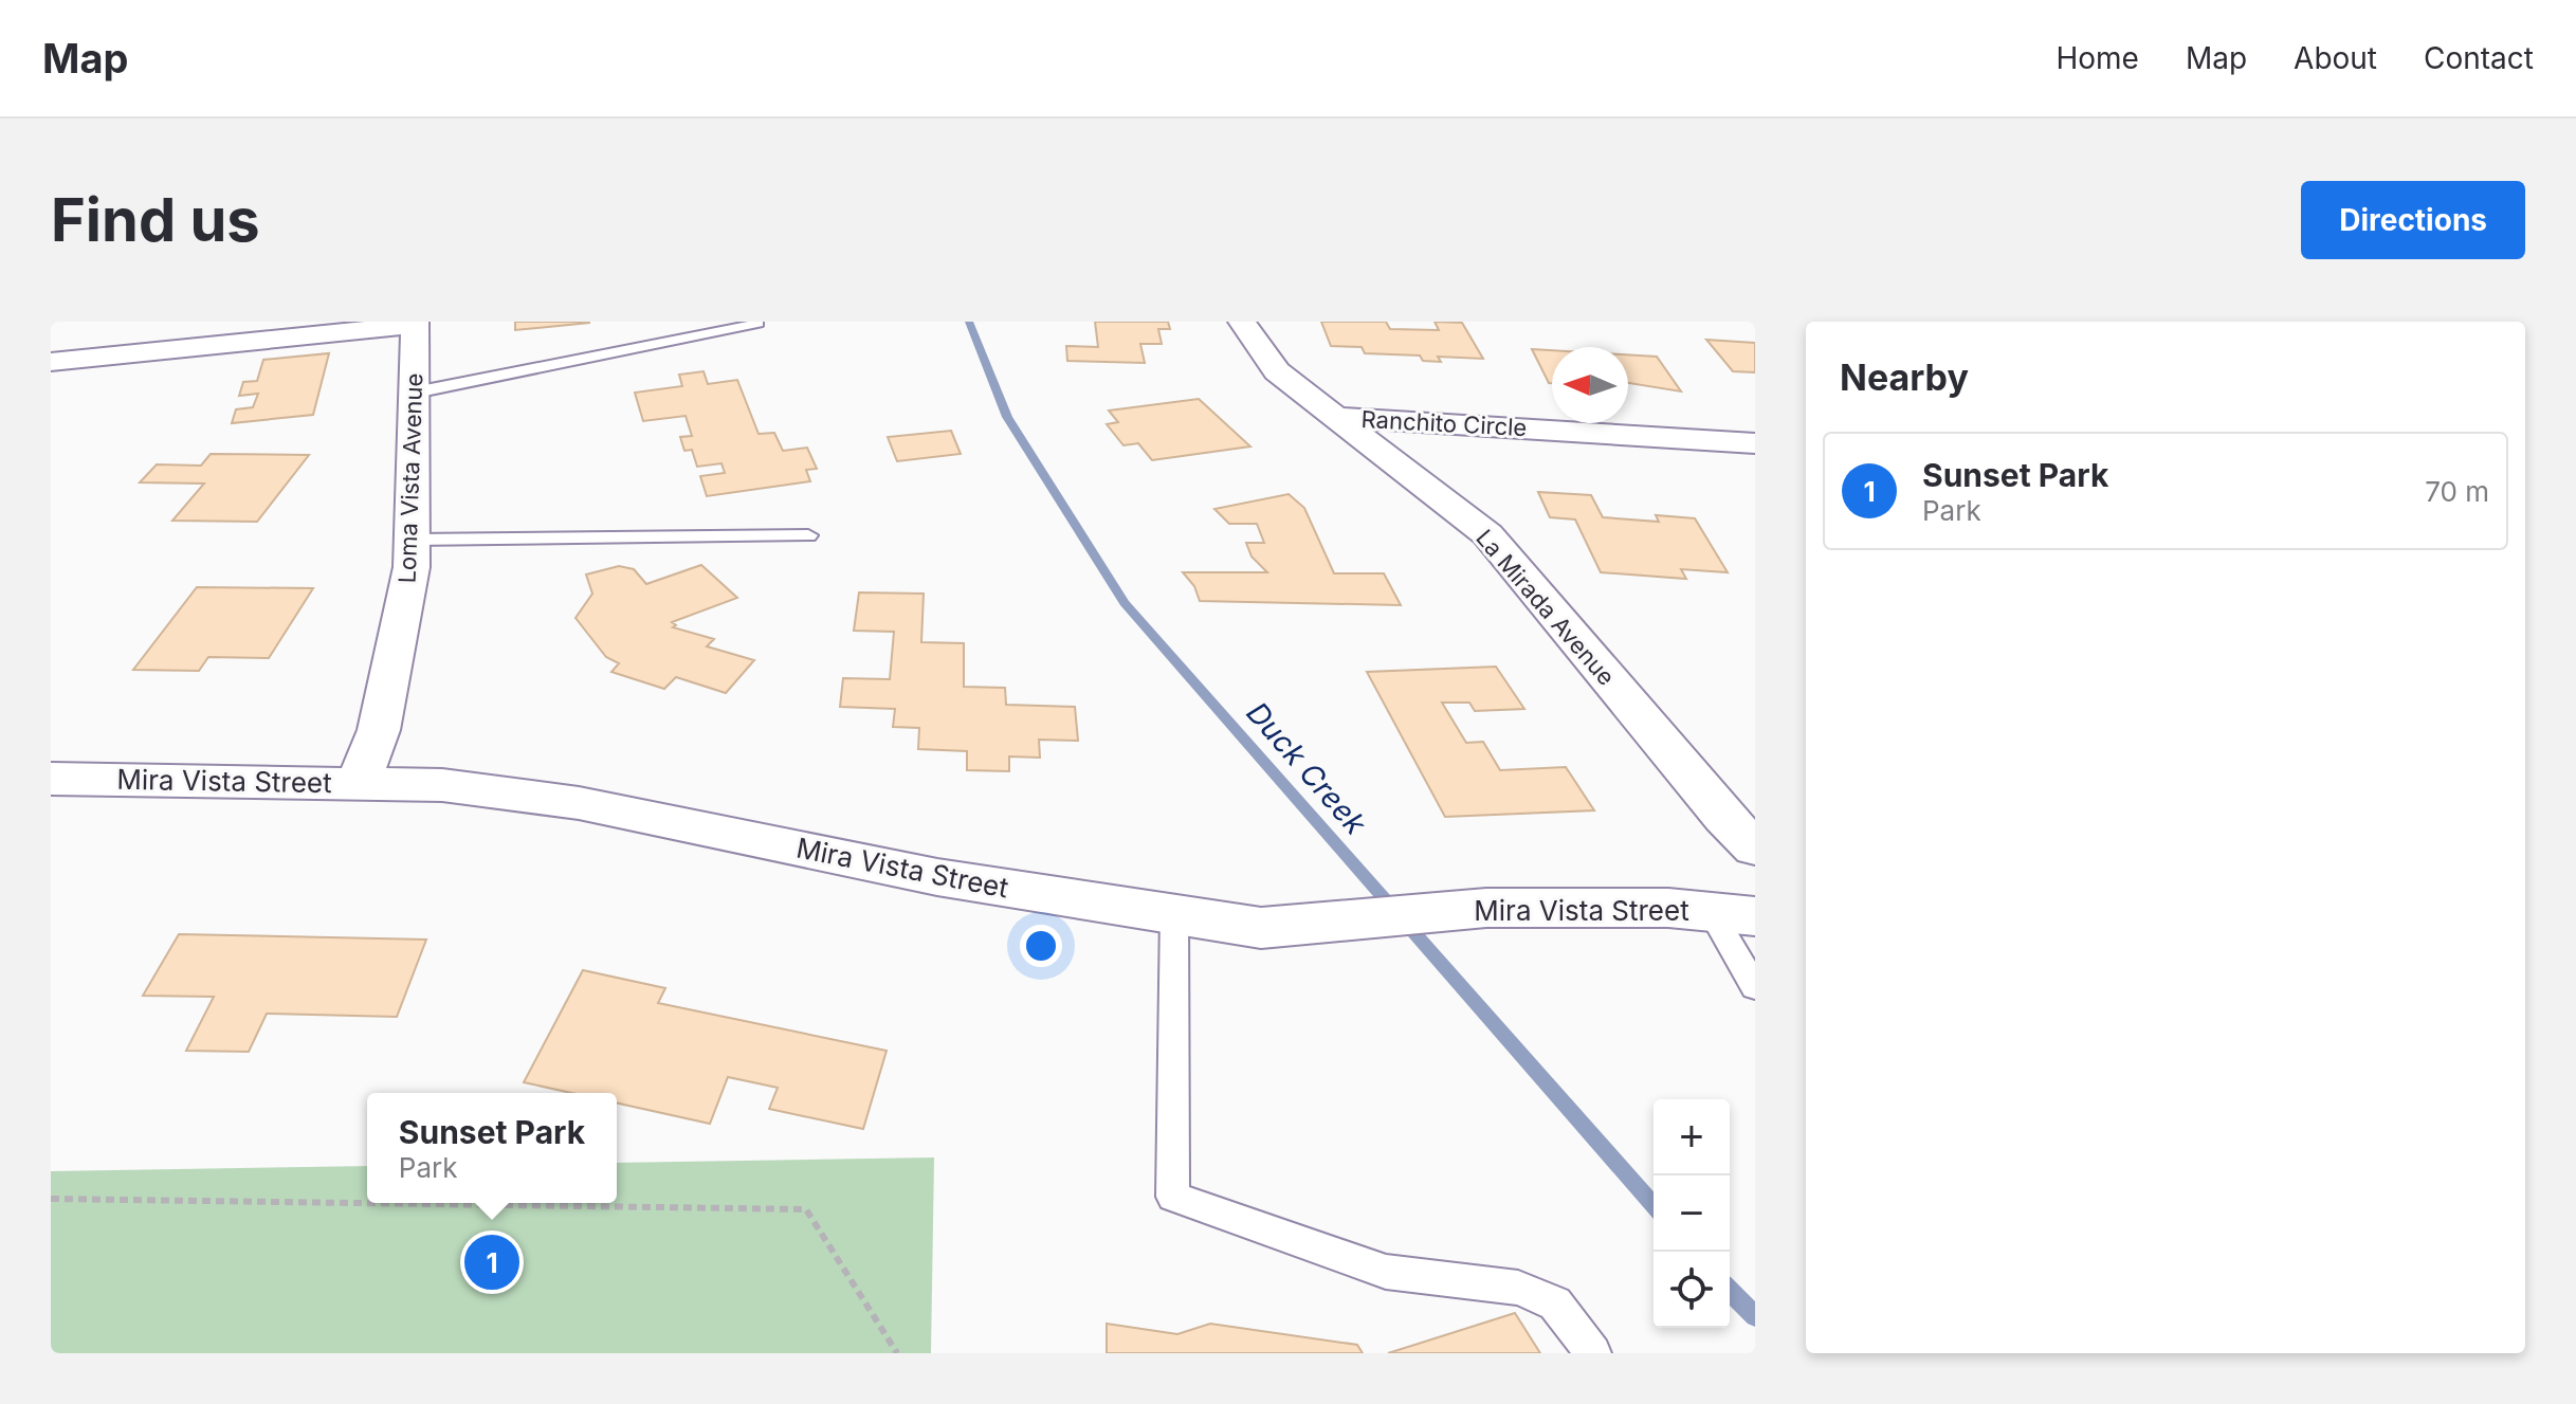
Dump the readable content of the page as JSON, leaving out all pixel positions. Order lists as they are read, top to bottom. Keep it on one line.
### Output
{"streets":{"street":["Ranchito Circle","Loma Vista Avenue","La Mirada Avenue","Mira Vista Street"]},"crossings":[["Ranchito Circle","La Mirada Avenue"],["Loma Vista Avenue","Mira Vista Street"]],"water":["Duck Creek"],"north":"left","page":{"header":"Map","nav":["Home","Map","About","Contact"],"buttons":"Directions","title":"Find us","heading":"Nearby","list":[{"mark":"1","name":"Sunset Park","note":"Park","value":"70 m"}],"popup":["Sunset Park","Park"],"map_buttons":["+","−"],"pins":"1"}}
